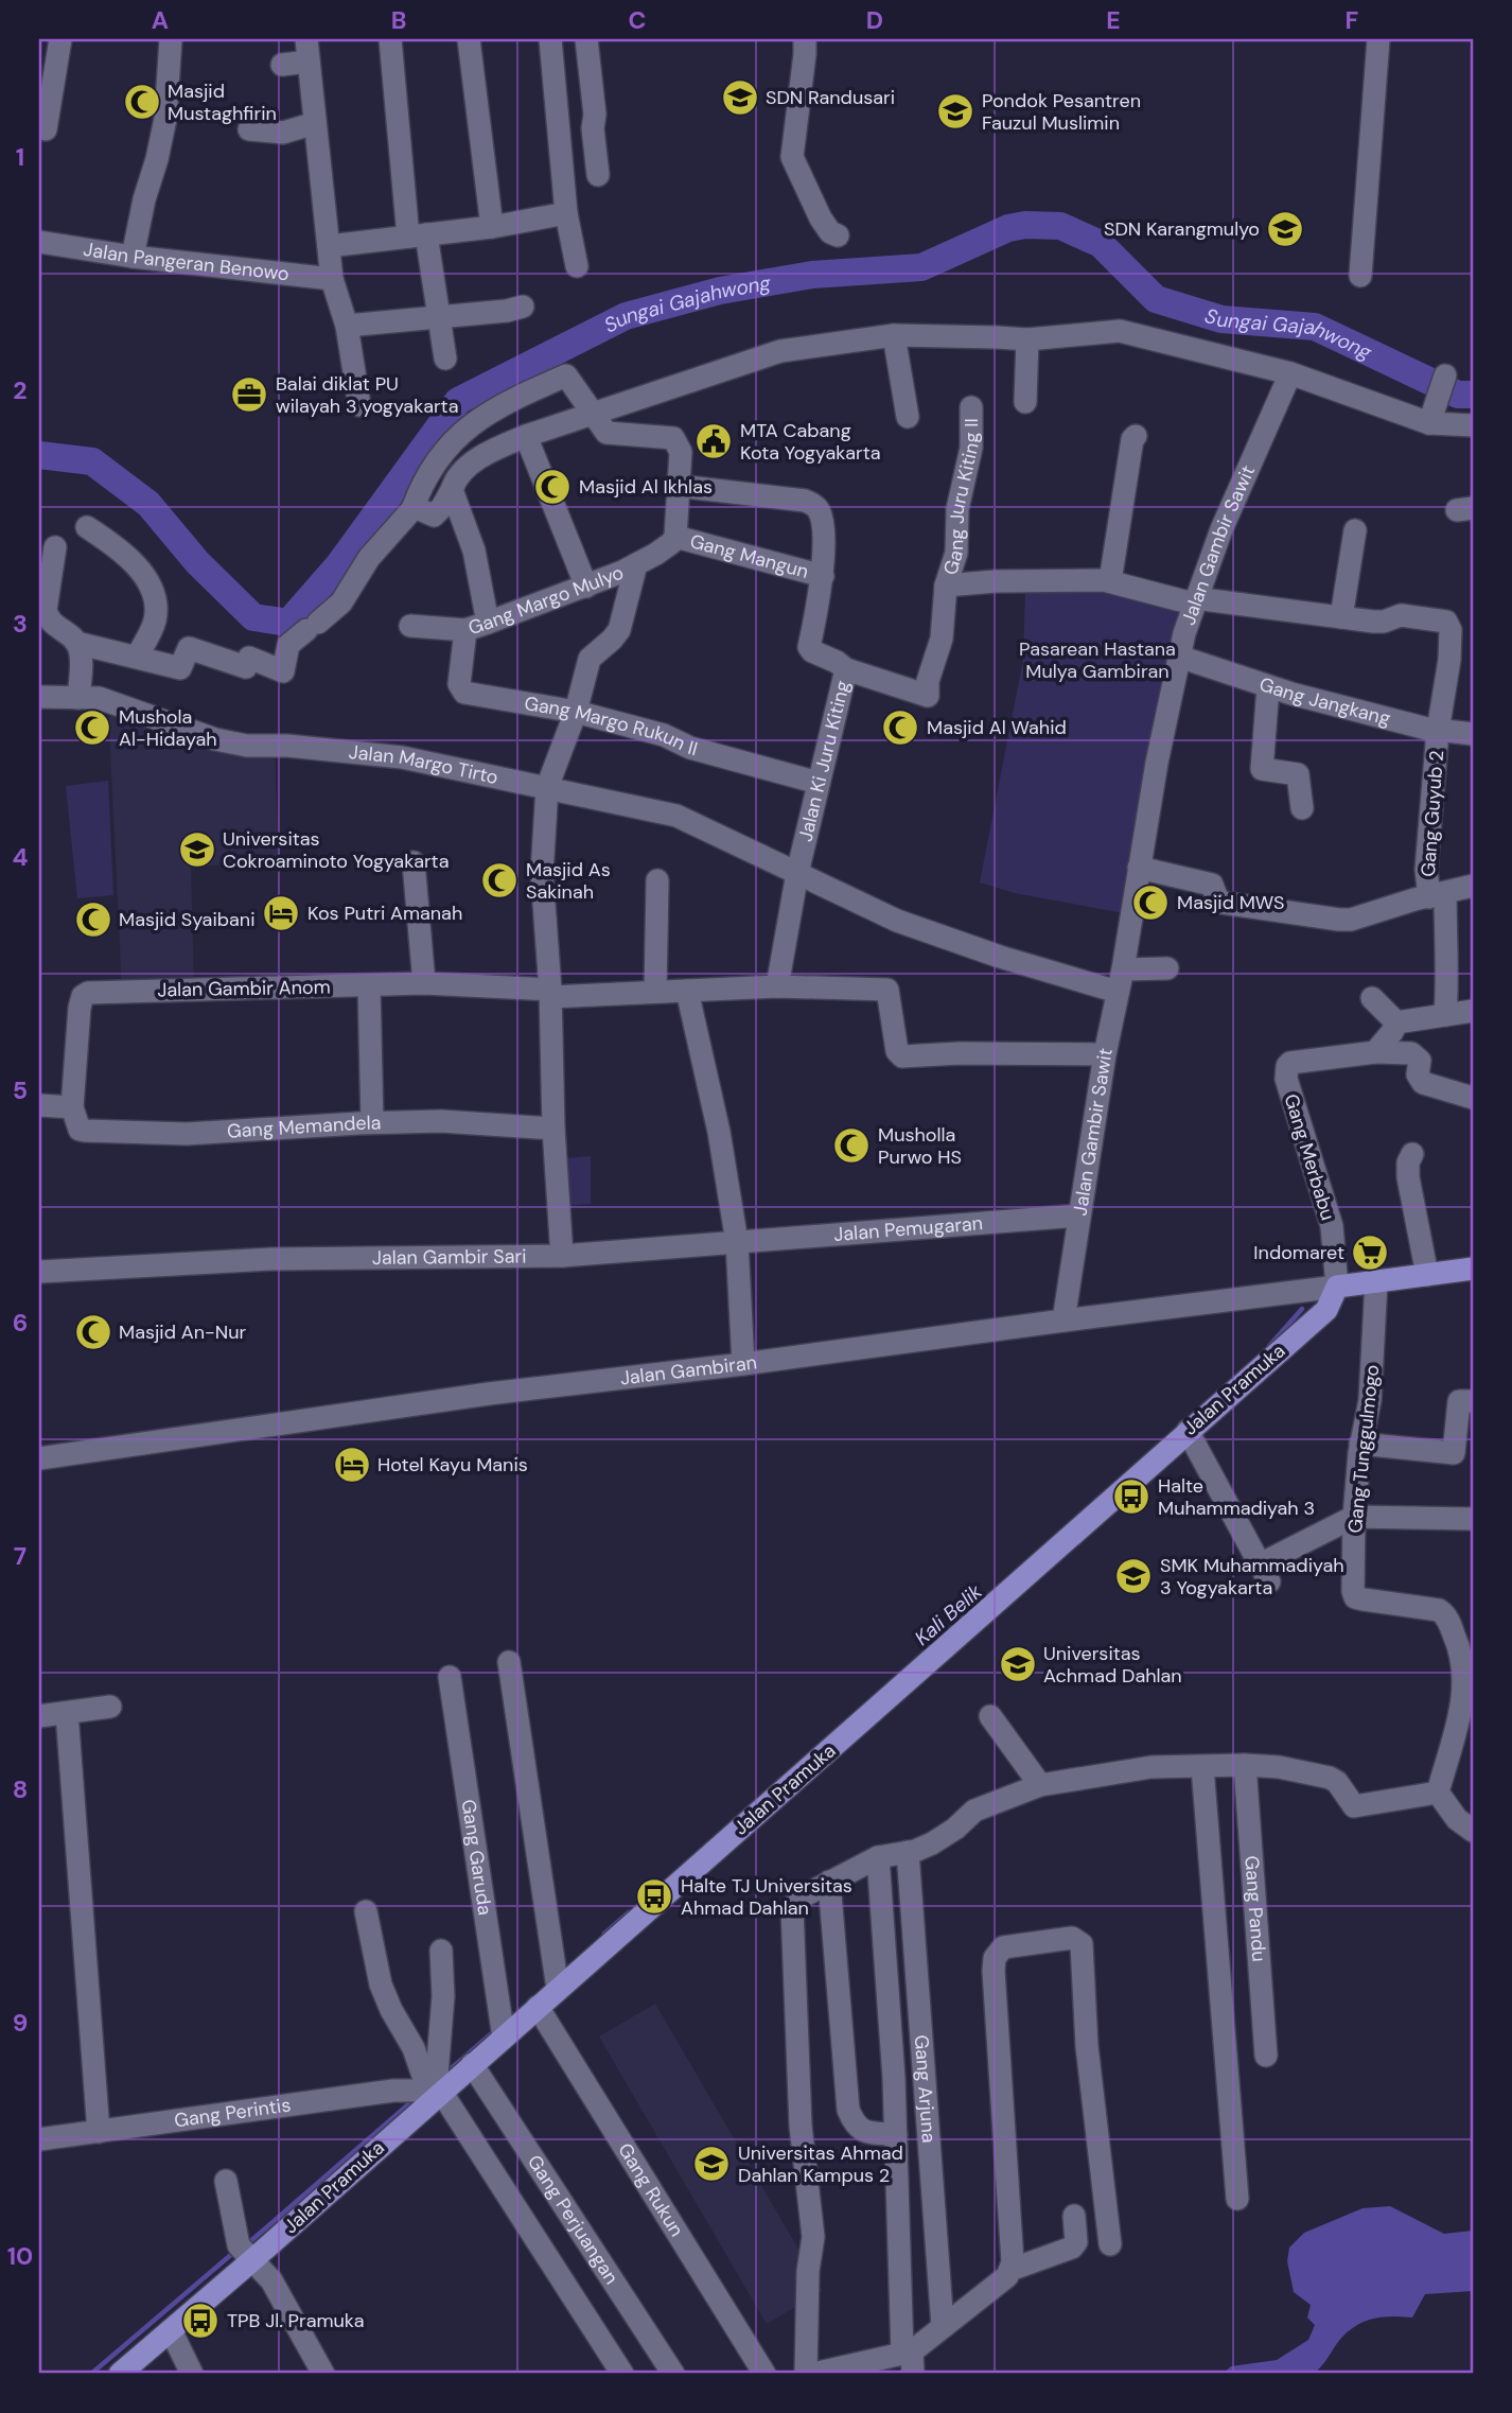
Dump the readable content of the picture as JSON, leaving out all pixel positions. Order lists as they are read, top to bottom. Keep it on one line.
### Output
{"streets":{"main road":["Jalan Pramuka"],"street":["Jalan Pangeran Benowo","Gang Juru Kiting II","Jalan Gambir Sawit","Gang Mangun","Gang Margo Mulyo","Gang Jangkang","Gang Margo Rukun II","Jalan Ki Juru Kiting","Jalan Margo Tirto","Gang Guyub 2","Jalan Gambir Anom","Gang Memandela","Gang Merbabu","Jalan Pemugaran","Jalan Gambir Sari","Jalan Gambiran","Gang Tunggulmogo","Gang Garuda","Gang Pandu","Gang Arjuna","Gang Perintis","Gang Rukun","Gang Perjuangan"]},"crossings":[["Gang Juru Kiting II","Jalan Ki Juru Kiting"],["Jalan Gambir Sawit","Gang Jangkang"],["Jalan Gambir Sawit","Jalan Margo Tirto"],["Jalan Gambir Sawit","Jalan Gambir Anom"],["Jalan Gambir Sawit","Jalan Pemugaran"],["Jalan Gambir Sawit","Jalan Gambiran"],["Gang Mangun","Gang Margo Mulyo"],["Gang Margo Mulyo","Gang Margo Rukun II"],["Gang Jangkang","Gang Guyub 2"],["Gang Margo Rukun II","Jalan Ki Juru Kiting"],["Jalan Ki Juru Kiting","Jalan Margo Tirto"],["Jalan Ki Juru Kiting","Jalan Gambir Anom"],["Jalan Gambir Anom","Gang Memandela"],["Gang Merbabu","Jalan Gambiran"],["Gang Merbabu","Jalan Pramuka"],["Jalan Pemugaran","Jalan Gambir Sari"],["Jalan Gambiran","Jalan Pramuka"],["Jalan Pramuka","Gang Garuda"],["Jalan Pramuka","Gang Perintis"],["Jalan Pramuka","Gang Rukun"],["Jalan Pramuka","Gang Perjuangan"]],"water":["Sungai Gajahwong","Kali Belik"],"parks":["Pasarean Hastana Mulya Gambiran"],"places":{"school or university":["SDN Randusari","Pondok Pesantren Fauzul Muslimin","SDN Karangmulyo","Universitas Cokroaminoto Yogyakarta","SMK Muhammadiyah 3 Yogyakarta","Universitas Achmad Dahlan","Universitas Ahmad Dahlan Kampus 2"],"mosque":["Masjid Mustaghfirin","Masjid Al Ikhlas","Mushola Al-Hidayah","Masjid Al Wahid","Masjid As Sakinah","Masjid MWS","Masjid Syaibani","Musholla Purwo HS","Masjid An-Nur"],"office":["Balai diklat PU wilayah 3 yogyakarta"],"public building":["MTA Cabang Kota Yogyakarta"],"hotel":["Kos Putri Amanah","Hotel Kayu Manis"],"supermarket":["Indomaret"],"bus stop":["Halte Muhammadiyah 3","Halte TJ Universitas Ahmad Dahlan","TPB Jl. Pramuka"]},"grid":{"columns":["A","B","C","D","E","F"],"rows":["1","2","3","4","5","6","7","8","9","10"]}}
